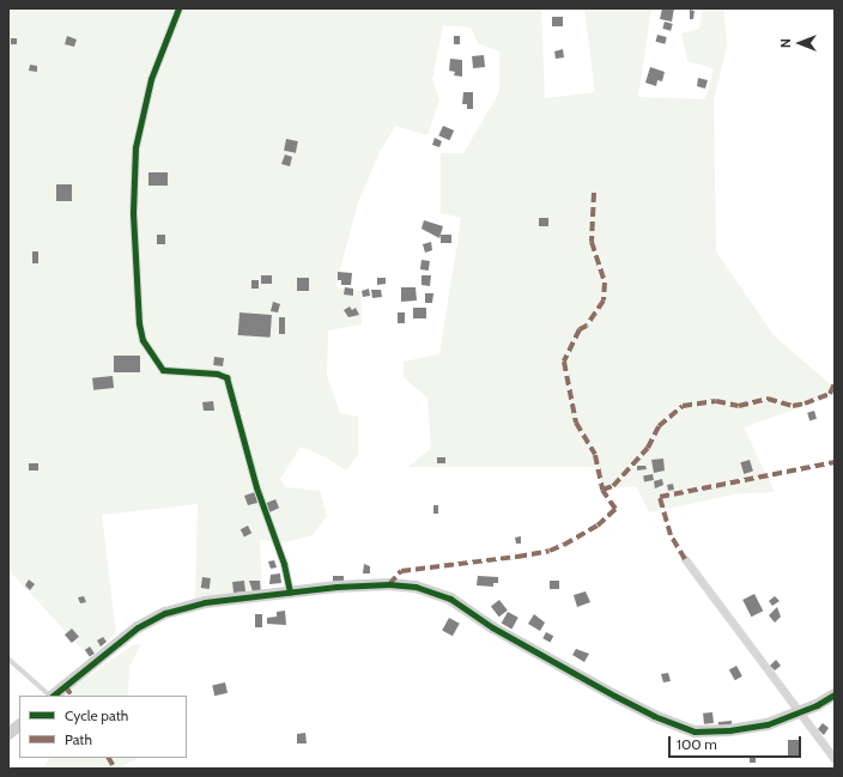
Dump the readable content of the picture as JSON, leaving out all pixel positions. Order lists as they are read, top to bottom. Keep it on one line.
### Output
{"legend":["Cycle path","Path"],"scale_bar":"100 m","north":"left"}
